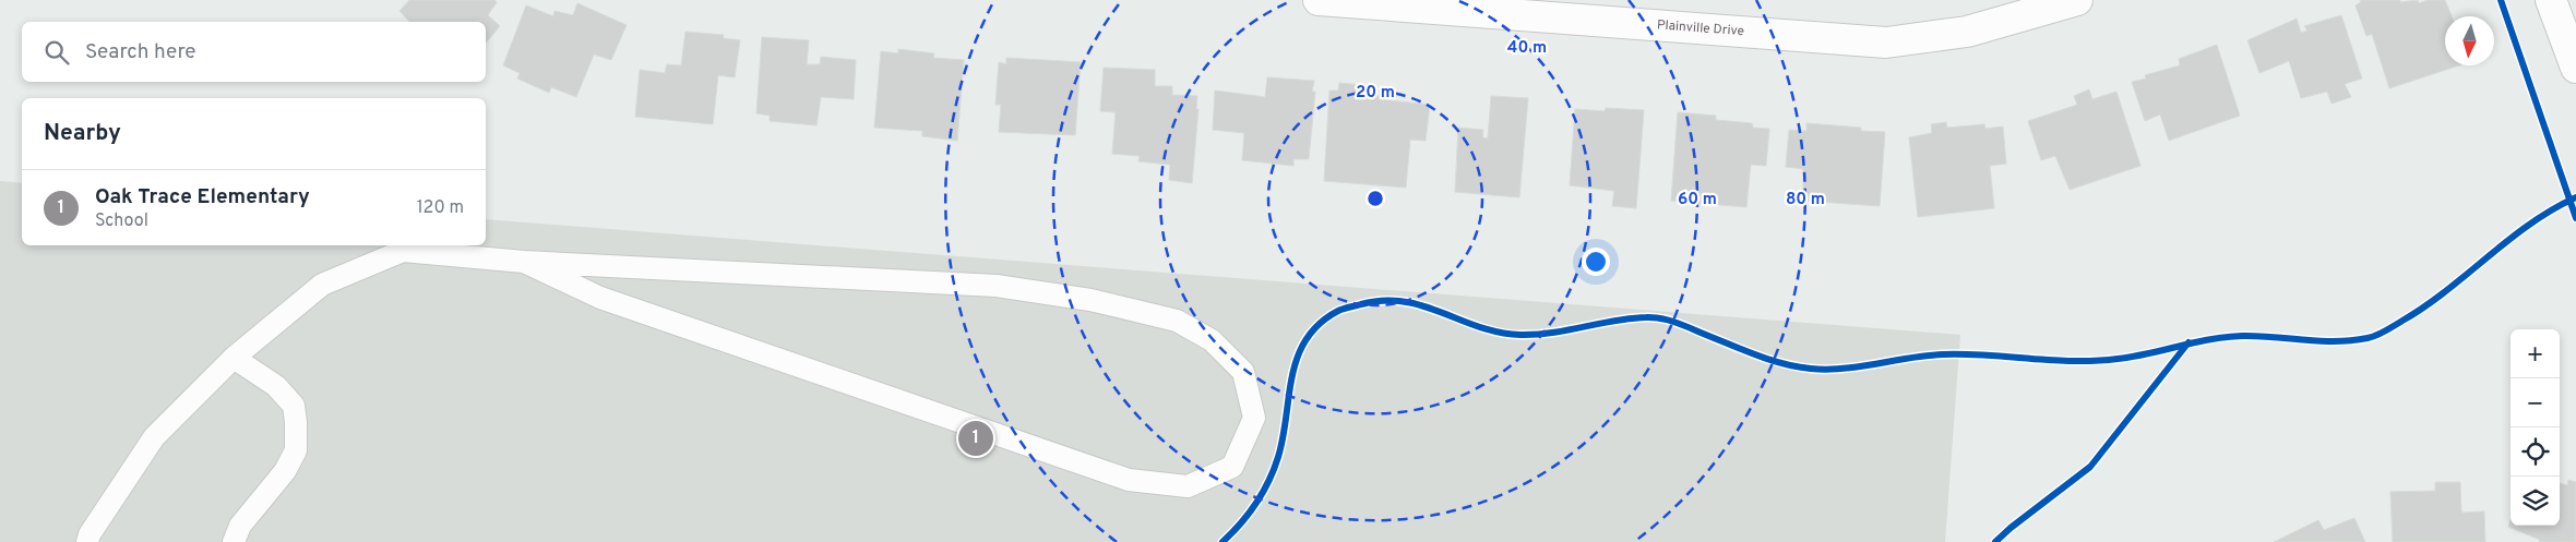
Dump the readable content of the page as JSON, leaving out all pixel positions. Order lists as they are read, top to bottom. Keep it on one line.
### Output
{"streets":{"street":["Plainville Drive"]},"north":"bottom","page":{"search":"Search here","heading":"Nearby","list":[{"mark":"1","name":"Oak Trace Elementary","note":"School","value":"120 m"}],"map_buttons":["+","−"],"pins":"1"},"rings":["40 m","20 m","60 m","80 m"]}
